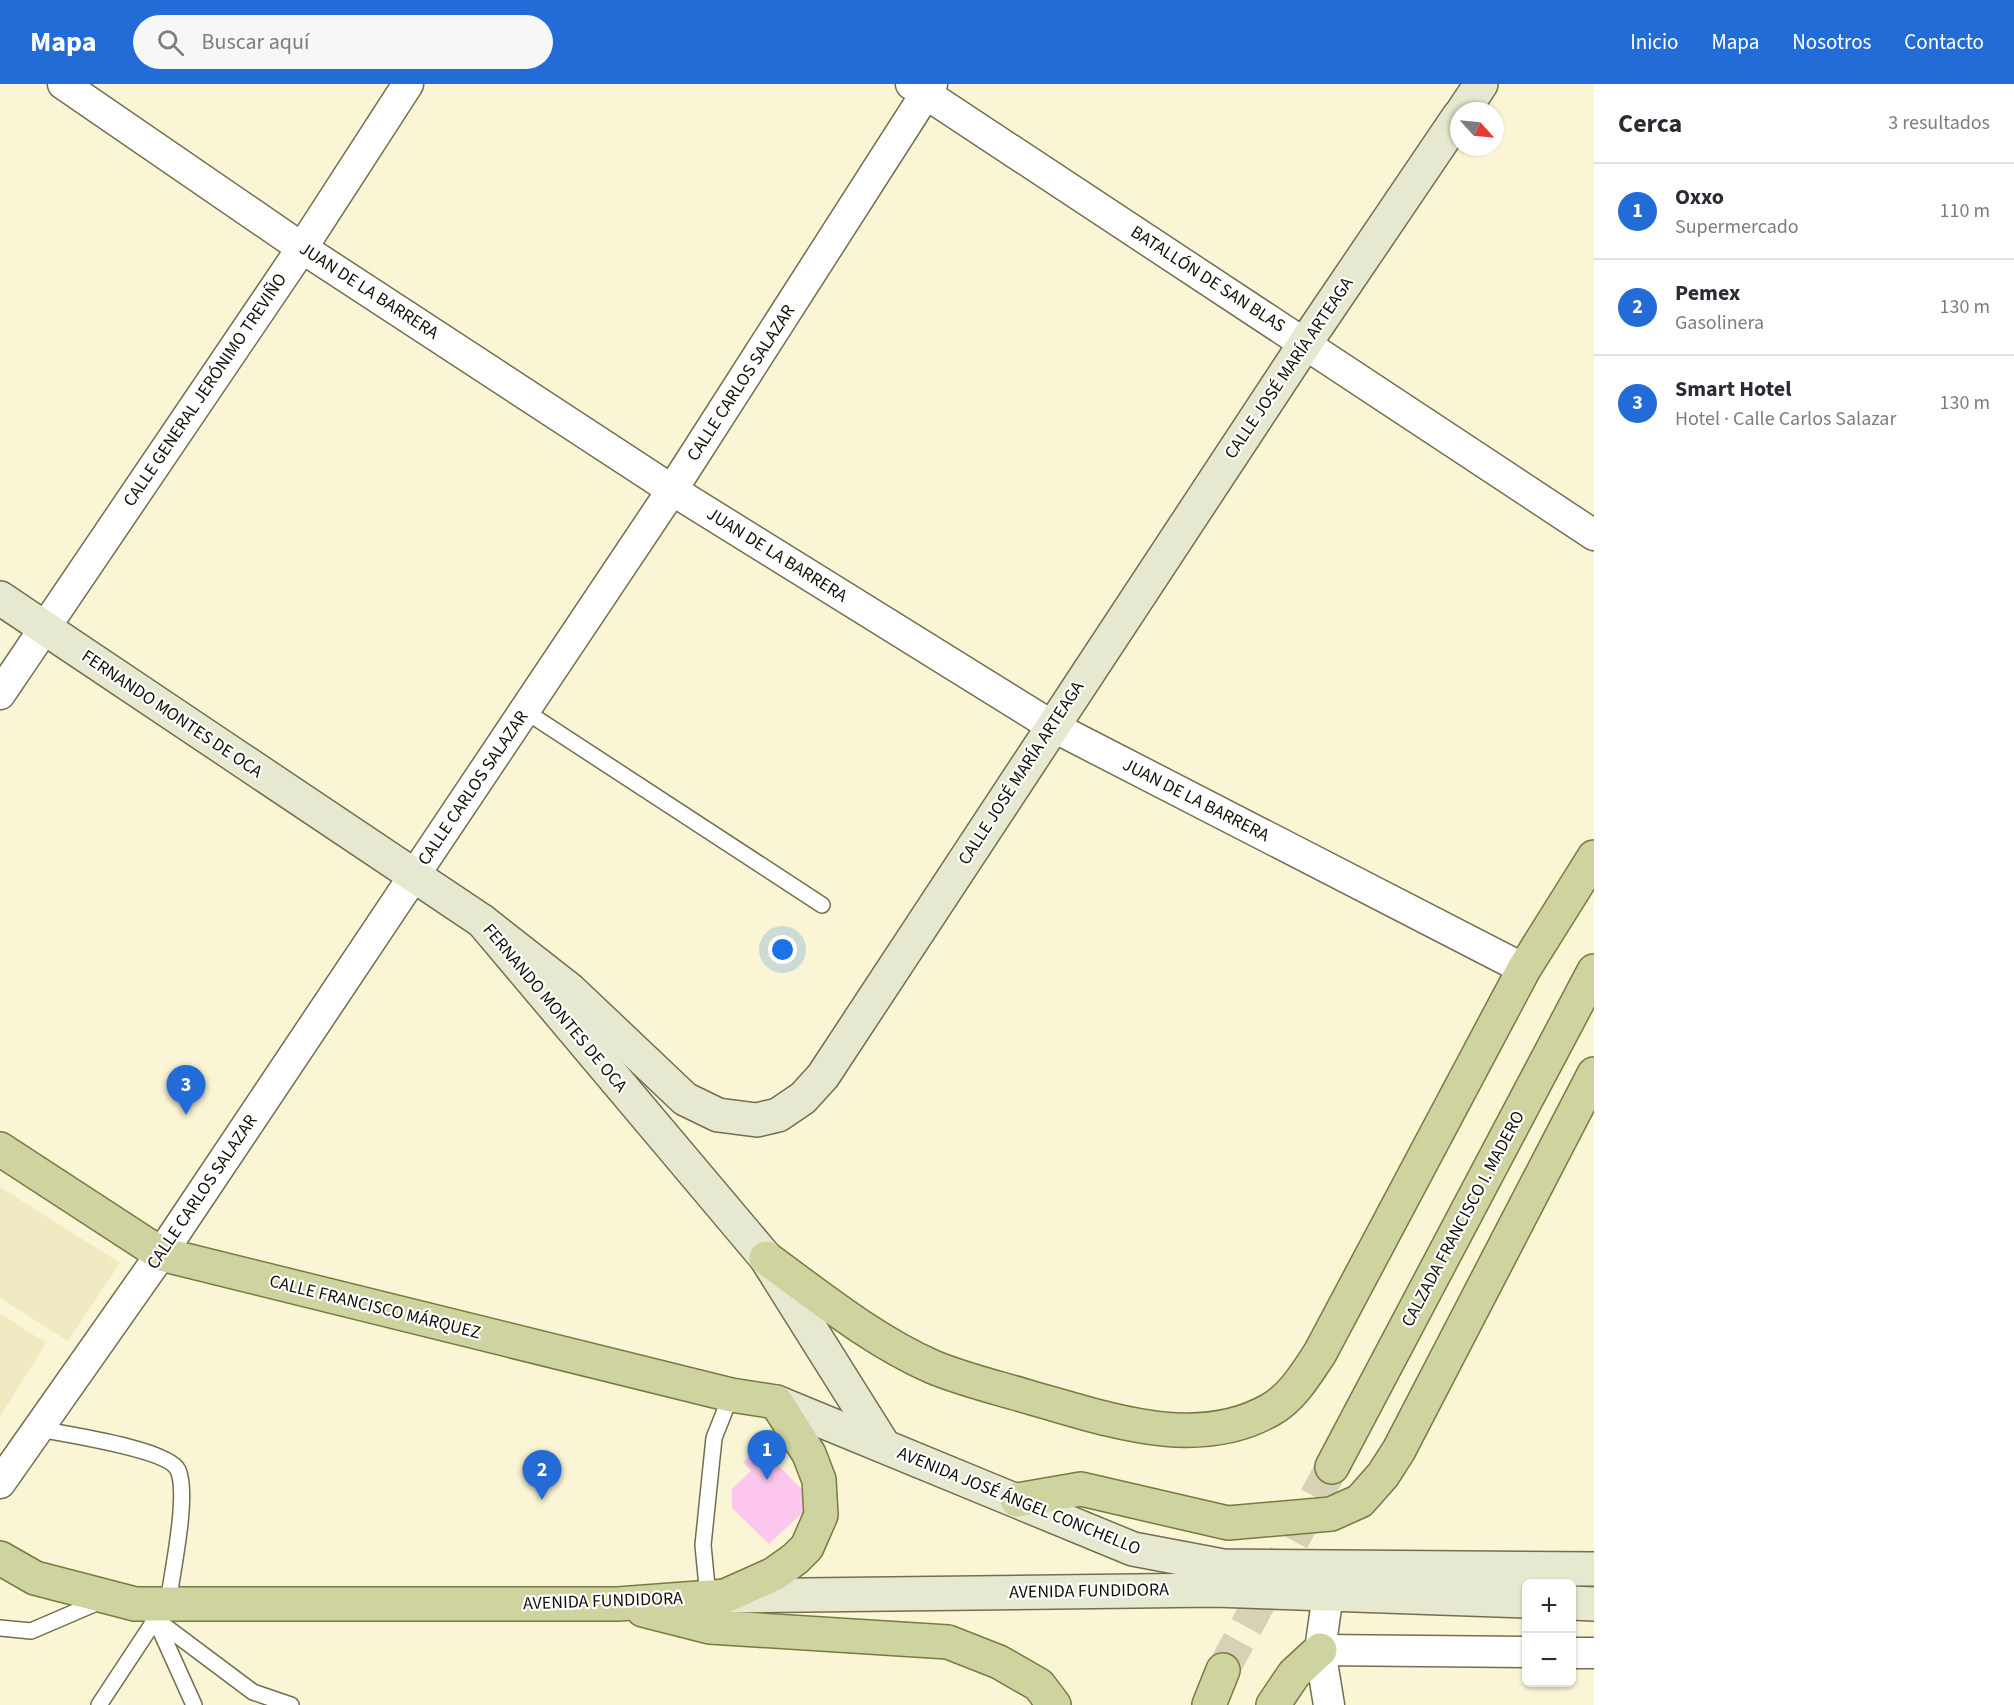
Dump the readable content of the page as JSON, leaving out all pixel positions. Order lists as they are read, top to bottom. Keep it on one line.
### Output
{"streets":{"main road":["CALZADA FRANCISCO I. MADERO","CALLE FRANCISCO MÁRQUEZ","AVENIDA FUNDIDORA"],"street":["BATALLÓN DE SAN BLAS","JUAN DE LA BARRERA","CALLE JOSÉ MARÍA ARTEAGA","CALLE CARLOS SALAZAR","CALLE GENERAL JERÓNIMO TREVIÑO","FERNANDO MONTES DE OCA","AVENIDA JOSÉ ÁNGEL CONCHELLO"]},"crossings":[["BATALLÓN DE SAN BLAS","CALLE JOSÉ MARÍA ARTEAGA"],["BATALLÓN DE SAN BLAS","CALLE CARLOS SALAZAR"],["JUAN DE LA BARRERA","CALLE JOSÉ MARÍA ARTEAGA"],["JUAN DE LA BARRERA","CALLE CARLOS SALAZAR"],["JUAN DE LA BARRERA","CALLE GENERAL JERÓNIMO TREVIÑO"],["CALLE JOSÉ MARÍA ARTEAGA","FERNANDO MONTES DE OCA"],["CALLE CARLOS SALAZAR","FERNANDO MONTES DE OCA"],["CALLE CARLOS SALAZAR","CALLE FRANCISCO MÁRQUEZ"],["CALLE GENERAL JERÓNIMO TREVIÑO","FERNANDO MONTES DE OCA"],["FERNANDO MONTES DE OCA","AVENIDA JOSÉ ÁNGEL CONCHELLO"],["CALLE FRANCISCO MÁRQUEZ","AVENIDA JOSÉ ÁNGEL CONCHELLO"]],"north":"bottom right","page":{"header":"Mapa","search":"Buscar aquí","nav":["Inicio","Mapa","Nosotros","Contacto"],"heading":["Cerca","3 resultados"],"list":[{"mark":"1","name":"Oxxo","note":"Supermercado","value":"110 m"},{"mark":"2","name":"Pemex","note":"Gasolinera","value":"130 m"},{"mark":"3","name":"Smart Hotel","note":"Hotel · Calle Carlos Salazar","value":"130 m"}],"pins":["3","1","2"],"map_buttons":["+","−"]}}
